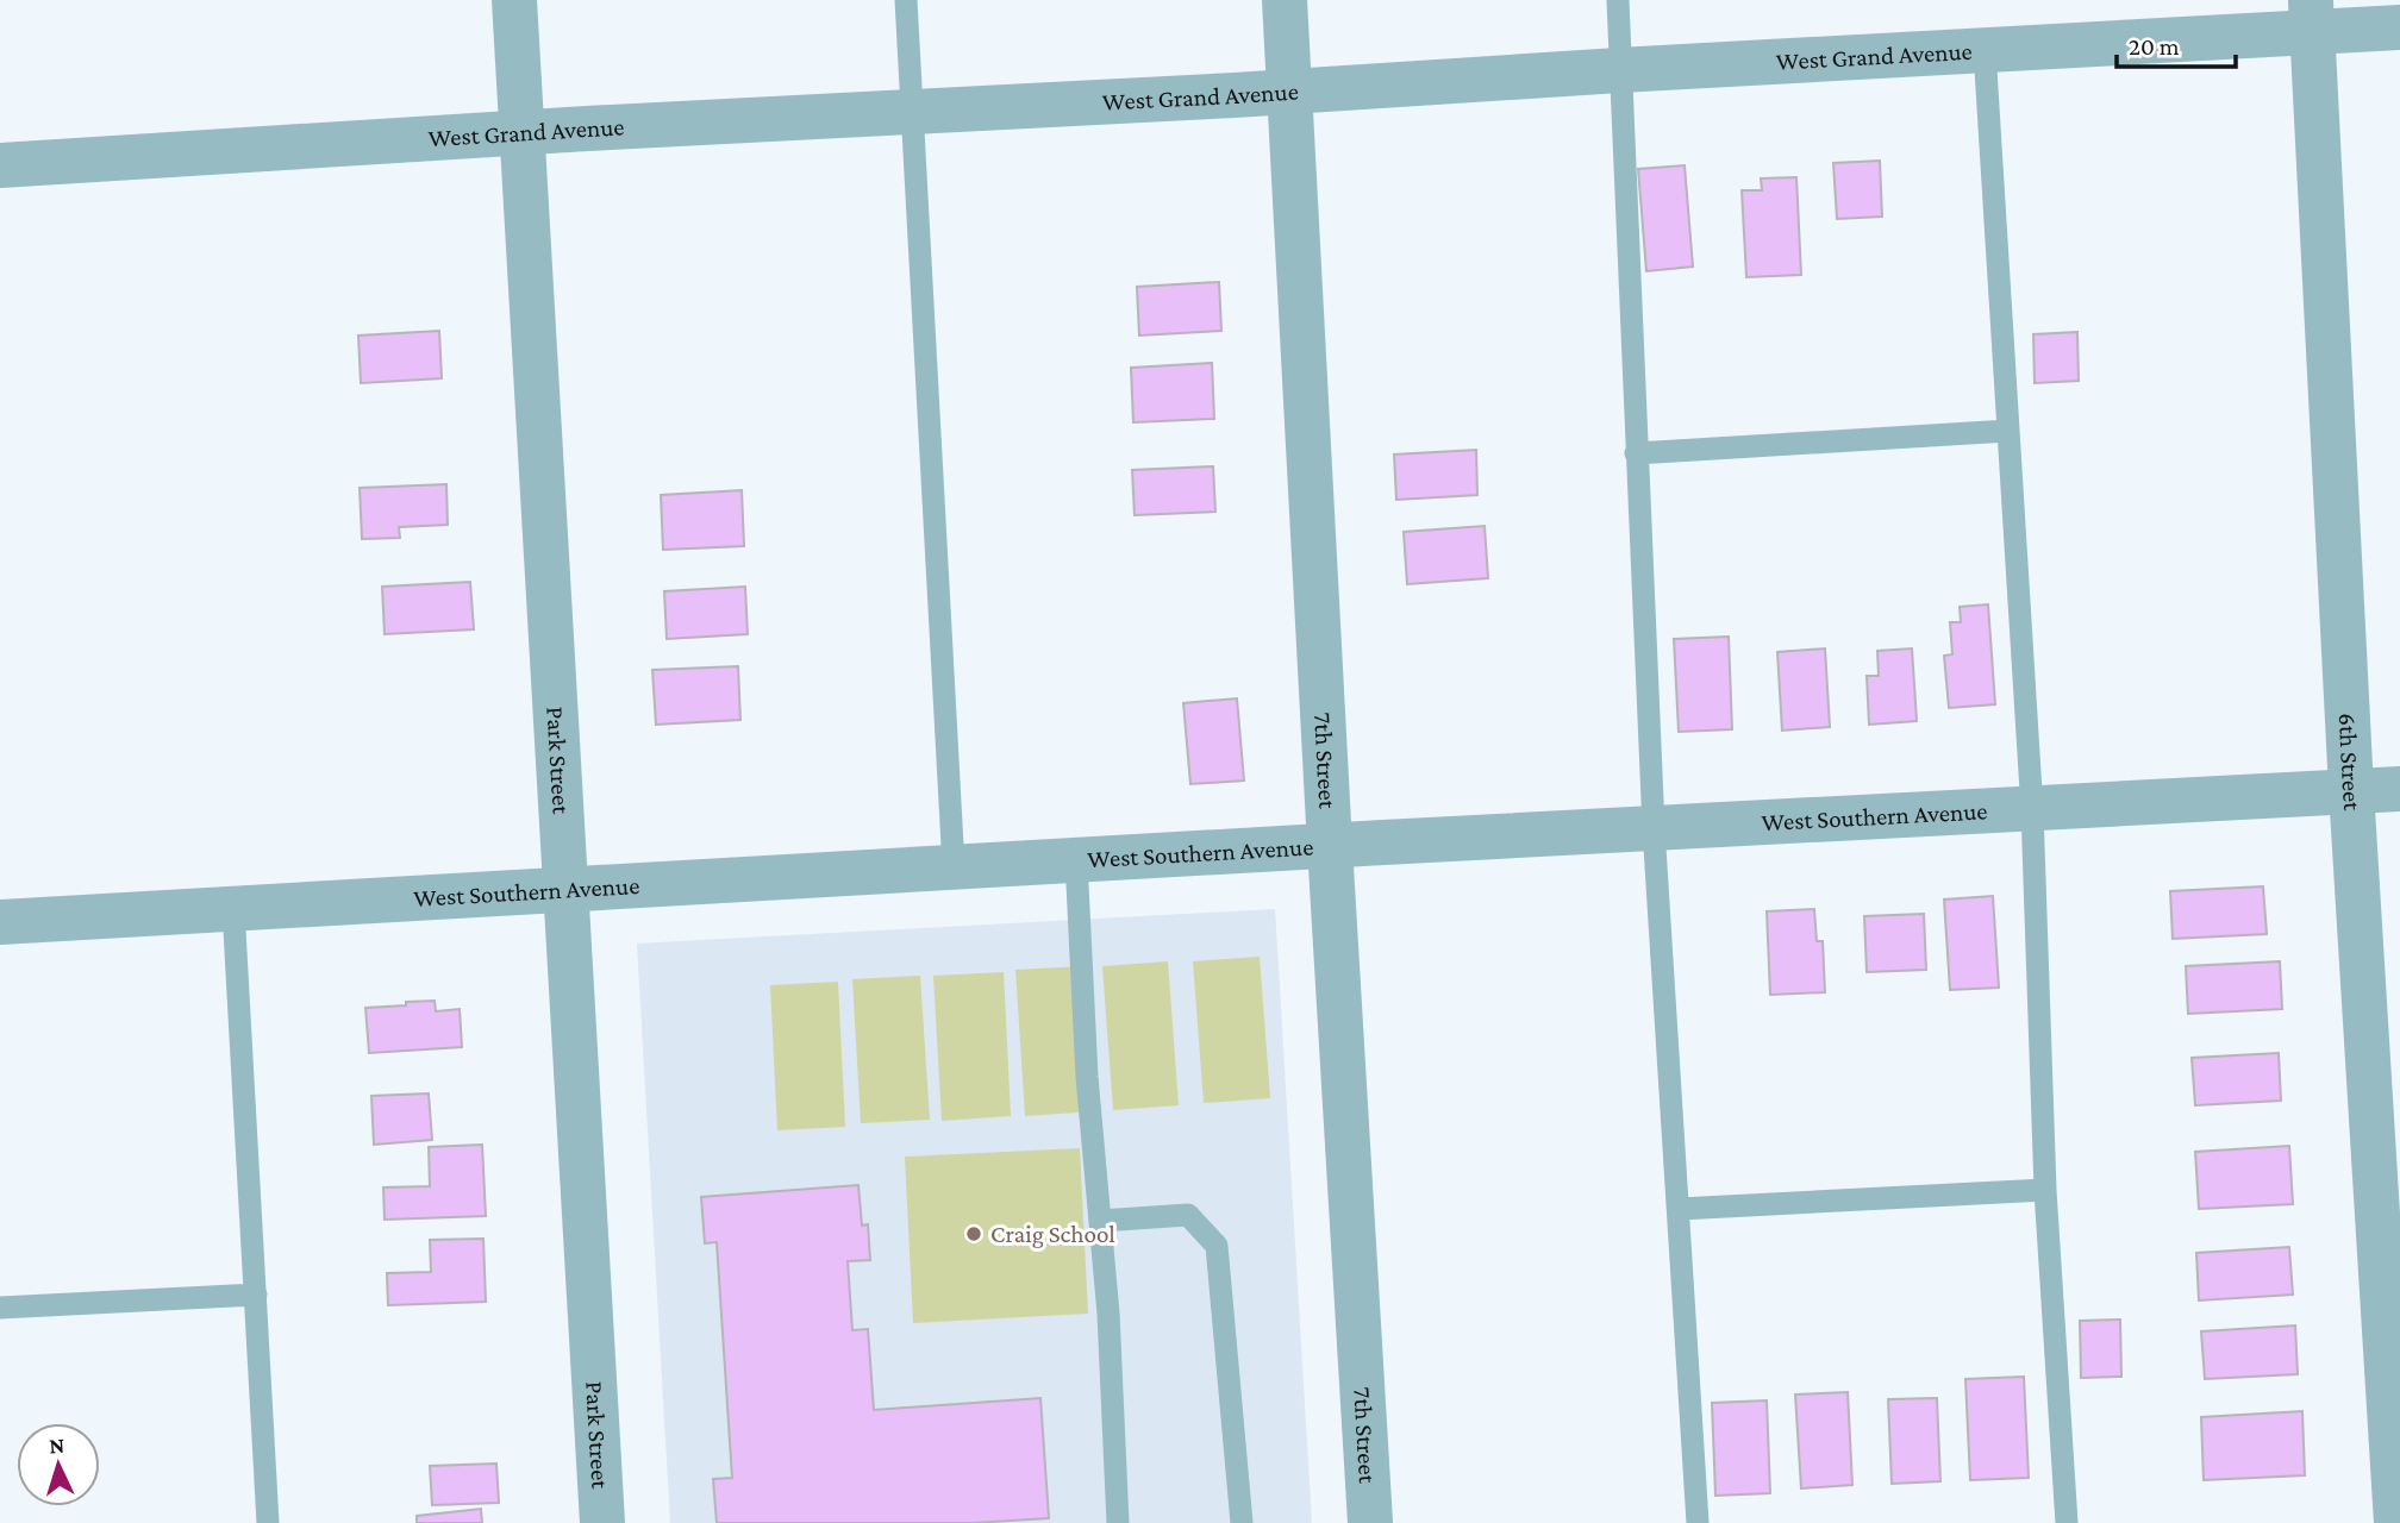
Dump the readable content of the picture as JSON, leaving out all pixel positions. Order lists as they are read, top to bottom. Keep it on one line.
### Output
{"streets":{"street":["West Grand Avenue","Park Street","7th Street","6th Street","West Southern Avenue"]},"crossings":[["West Grand Avenue","Park Street"],["West Grand Avenue","7th Street"],["West Grand Avenue","6th Street"],["Park Street","West Southern Avenue"],["7th Street","West Southern Avenue"],["6th Street","West Southern Avenue"]],"places":["Craig School"],"scale_bar":"20 m","north":"top"}
